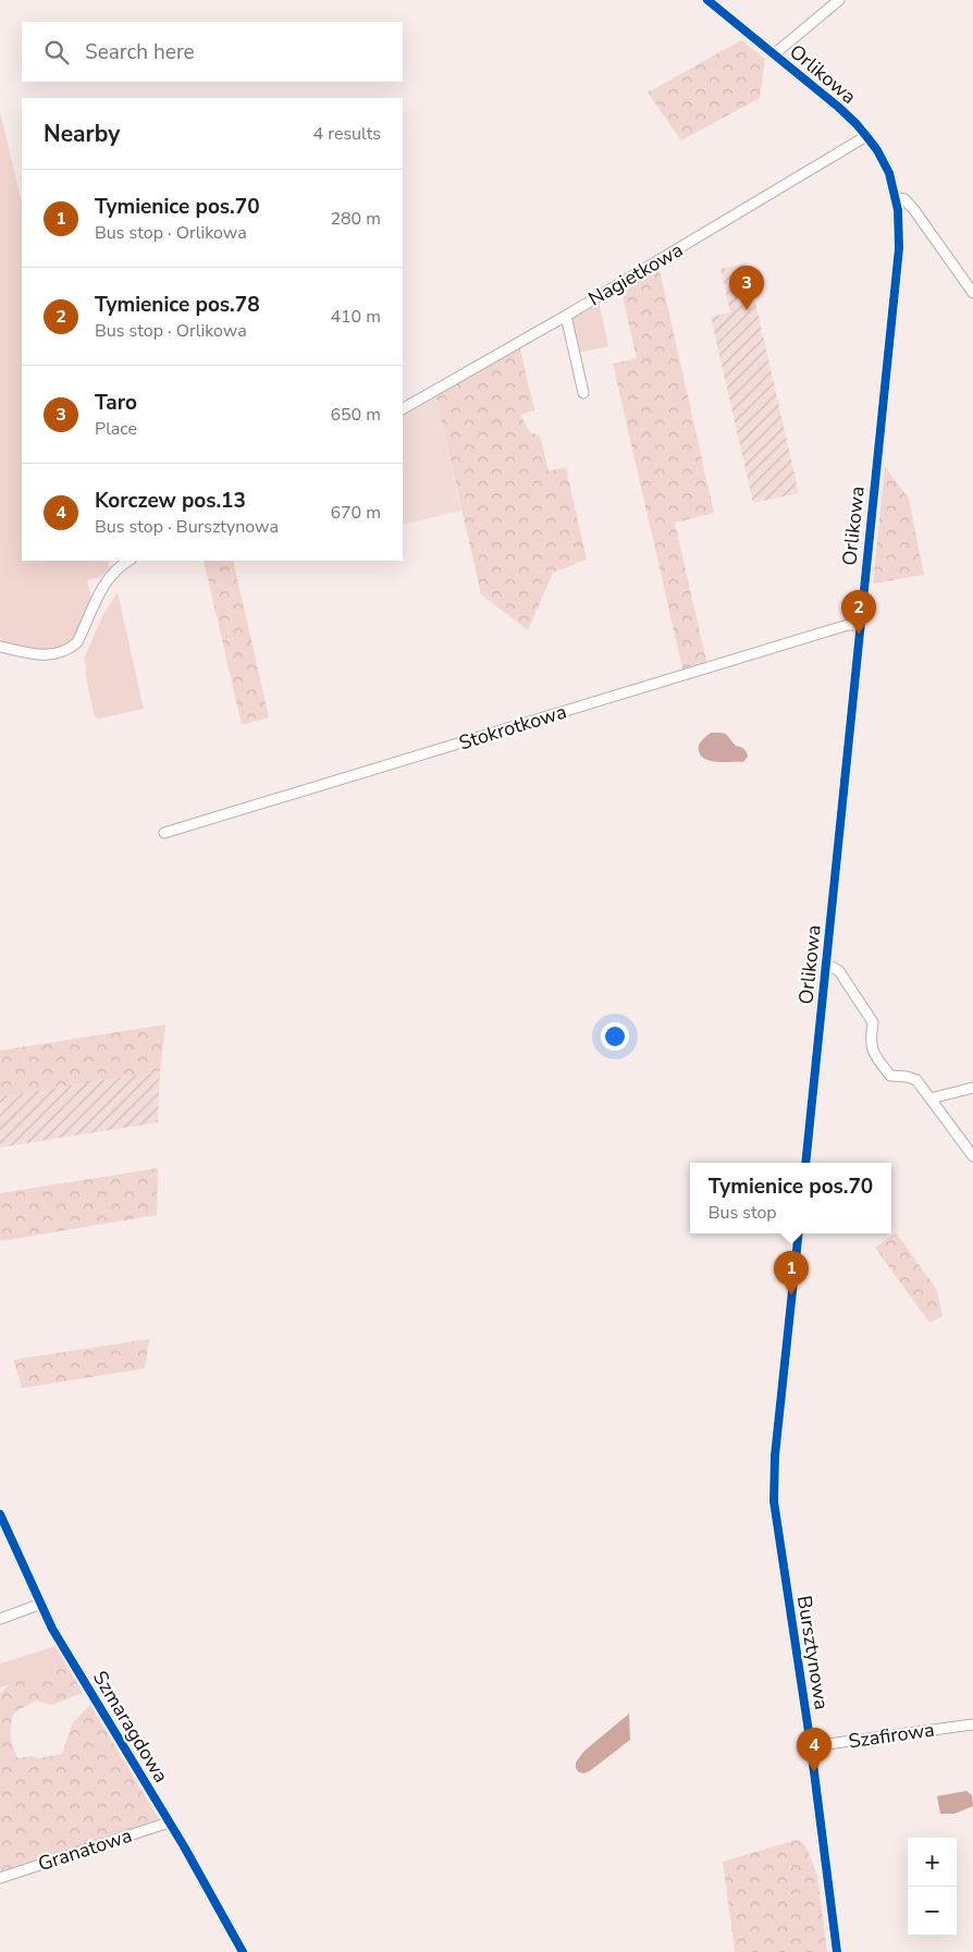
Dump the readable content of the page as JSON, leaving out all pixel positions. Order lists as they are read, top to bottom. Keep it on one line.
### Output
{"streets":{"street":["Orlikowa","Nagietkowa","Stokrotkowa","Bursztynowa","Szmaragdowa","Szafirowa","Granatowa"]},"crossings":[["Orlikowa","Nagietkowa"],["Orlikowa","Stokrotkowa"],["Bursztynowa","Szafirowa"],["Szmaragdowa","Granatowa"]],"page":{"search":"Search here","heading":["Nearby","4 results"],"list":[{"mark":"1","name":"Tymienice pos.70","note":"Bus stop · Orlikowa","value":"280 m"},{"mark":"2","name":"Tymienice pos.78","note":"Bus stop · Orlikowa","value":"410 m"},{"mark":"3","name":"Taro","note":"Place","value":"650 m"},{"mark":"4","name":"Korczew pos.13","note":"Bus stop · Bursztynowa","value":"670 m"}],"pins":["3","2","1","4"],"popup":["Tymienice pos.70","Bus stop"],"map_buttons":["+","−"]}}
